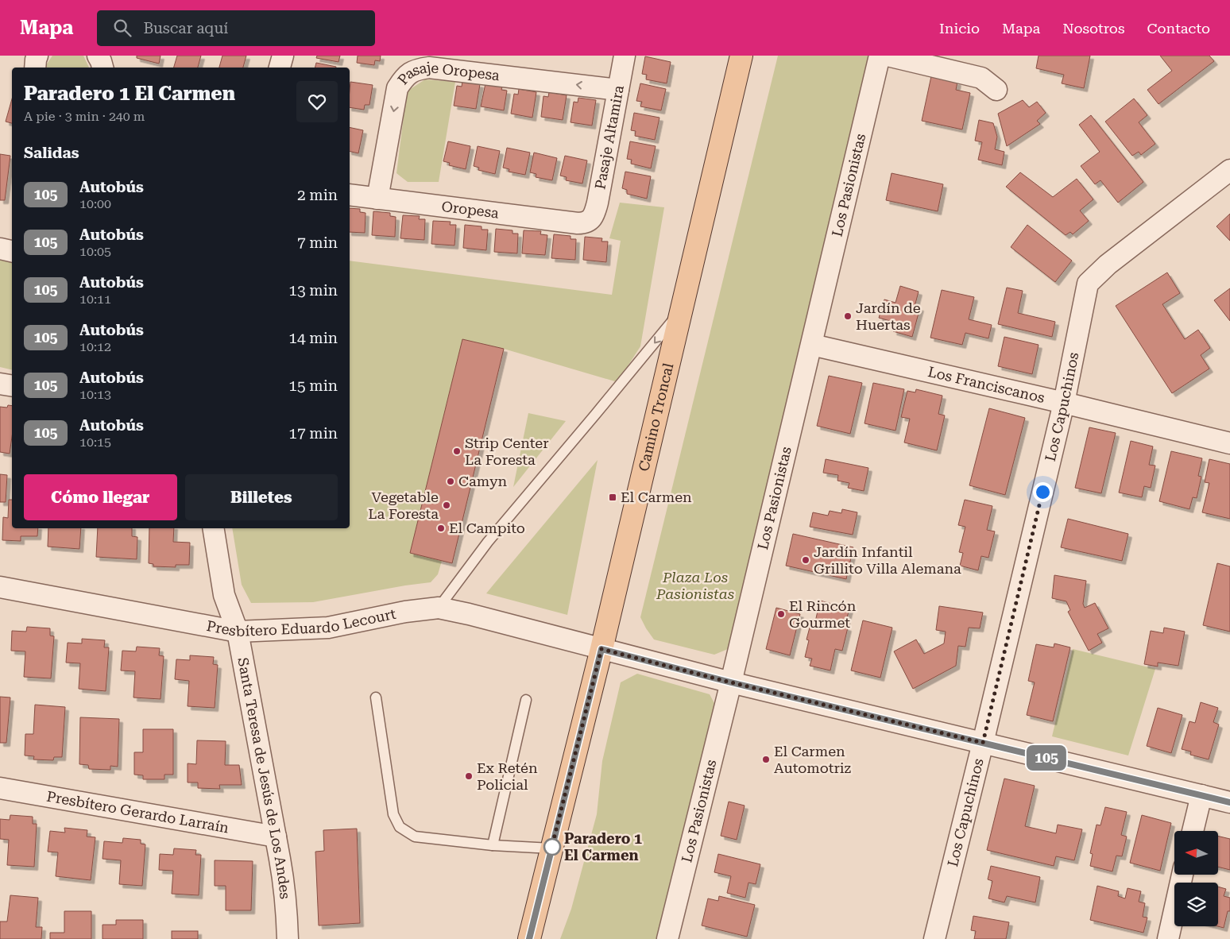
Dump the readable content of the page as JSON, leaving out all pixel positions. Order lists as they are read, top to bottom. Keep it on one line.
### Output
{"streets":{"main road":["Camino Troncal"],"street":["Pasaje Oropesa","Pasaje Altamira","Los Pasionistas","Oropesa","Los Franciscanos","Los Capuchinos","Presbítero Eduardo Lecourt","Santa Teresa de Jesús de Los Andes","Presbítero Gerardo Larraín"]},"crossings":[["Pasaje Oropesa","Pasaje Altamira"],["Pasaje Oropesa","Oropesa"],["Pasaje Altamira","Oropesa"],["Los Pasionistas","Los Franciscanos"],["Los Pasionistas","Presbítero Eduardo Lecourt"],["Los Franciscanos","Los Capuchinos"],["Los Capuchinos","Presbítero Eduardo Lecourt"],["Camino Troncal","Presbítero Eduardo Lecourt"],["Presbítero Eduardo Lecourt","Santa Teresa de Jesús de Los Andes"],["Santa Teresa de Jesús de Los Andes","Presbítero Gerardo Larraín"]],"parks":["Plaza Los Pasionistas"],"places":{"other":["Jardín de Huertas","Strip Center La Foresta","Camyn","Vegetable La Foresta","El Campito","Jardín Infantil Grillito Villa Alemana","El Rincón Gourmet","El Carmen Automotriz","Ex Retén Policial","Paradero 1 El Carmen"],"transit":["El Carmen"]},"lines":["bus line 105"],"north":"left","page":{"header":"Mapa","search":"Buscar aquí","nav":["Inicio","Mapa","Nosotros","Contacto"],"on_map":"105","heading":[["Paradero 1 El Carmen","A pie · 3 min · 240 m"],"Salidas"],"list":[{"mark":"105","name":"Autobús","note":"10:00","value":"2 min"},{"mark":"105","name":"Autobús","note":"10:05","value":"7 min"},{"mark":"105","name":"Autobús","note":"10:11","value":"13 min"},{"mark":"105","name":"Autobús","note":"10:12","value":"14 min"},{"mark":"105","name":"Autobús","note":"10:13","value":"15 min"},{"mark":"105","name":"Autobús","note":"10:15","value":"17 min"}],"buttons":["Cómo llegar","Billetes"]}}
